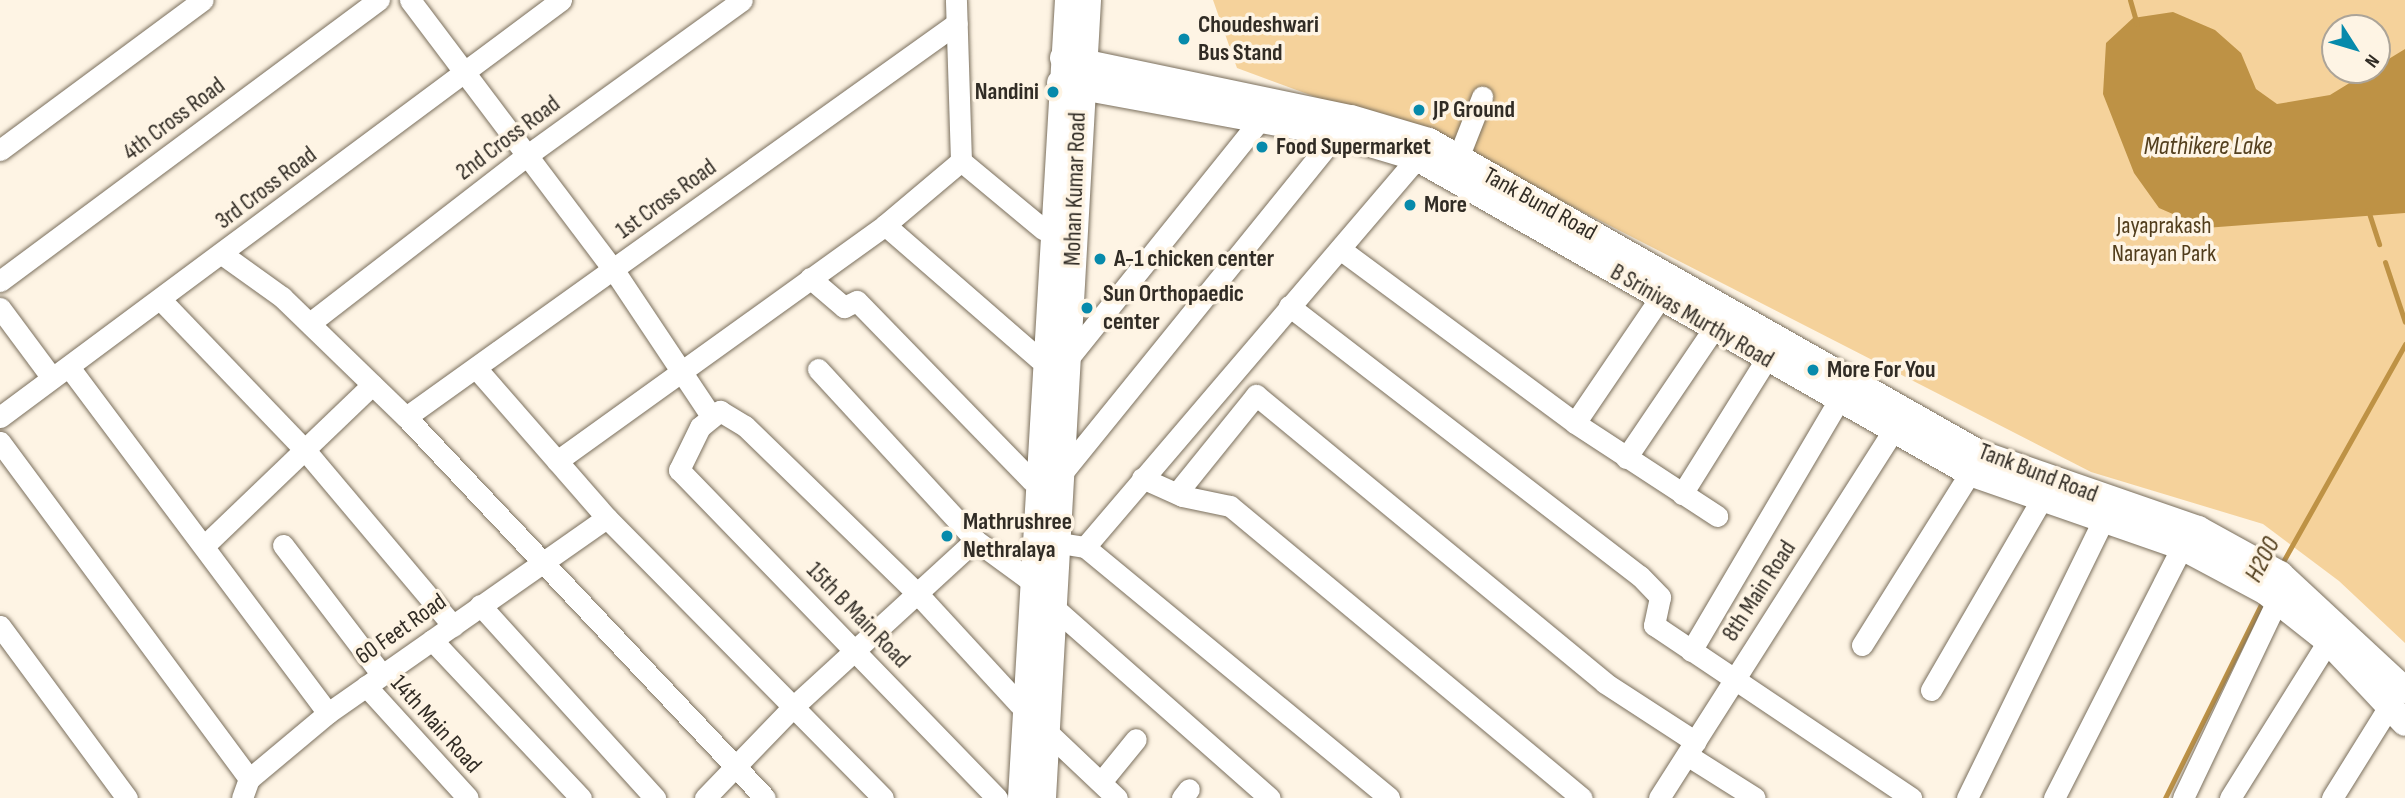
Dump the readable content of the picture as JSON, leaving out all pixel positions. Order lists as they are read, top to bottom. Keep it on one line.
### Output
{"streets":{"street":["4th Cross Road","2nd Cross Road","3rd Cross Road","Mohan Kumar Road","1st Cross Road","Tank Bund Road","B Srinivas Murthy Road","8th Main Road","15th B Main Road","60 Feet Road","14th Main Road"]},"crossings":[["Mohan Kumar Road","Tank Bund Road"],["Mohan Kumar Road","B Srinivas Murthy Road"],["Tank Bund Road","B Srinivas Murthy Road"],["Tank Bund Road","8th Main Road"],["B Srinivas Murthy Road","8th Main Road"],["60 Feet Road","14th Main Road"]],"water":["Mathikere Lake","H200"],"parks":["Jayaprakash Narayan Park"],"places":["Choudeshwari Bus Stand","Nandini","JP Ground","Food Supermarket","More","A-1 chicken center","Sun Orthopaedic center","More For You","Mathrushree Nethralaya"],"north":"bottom right"}
